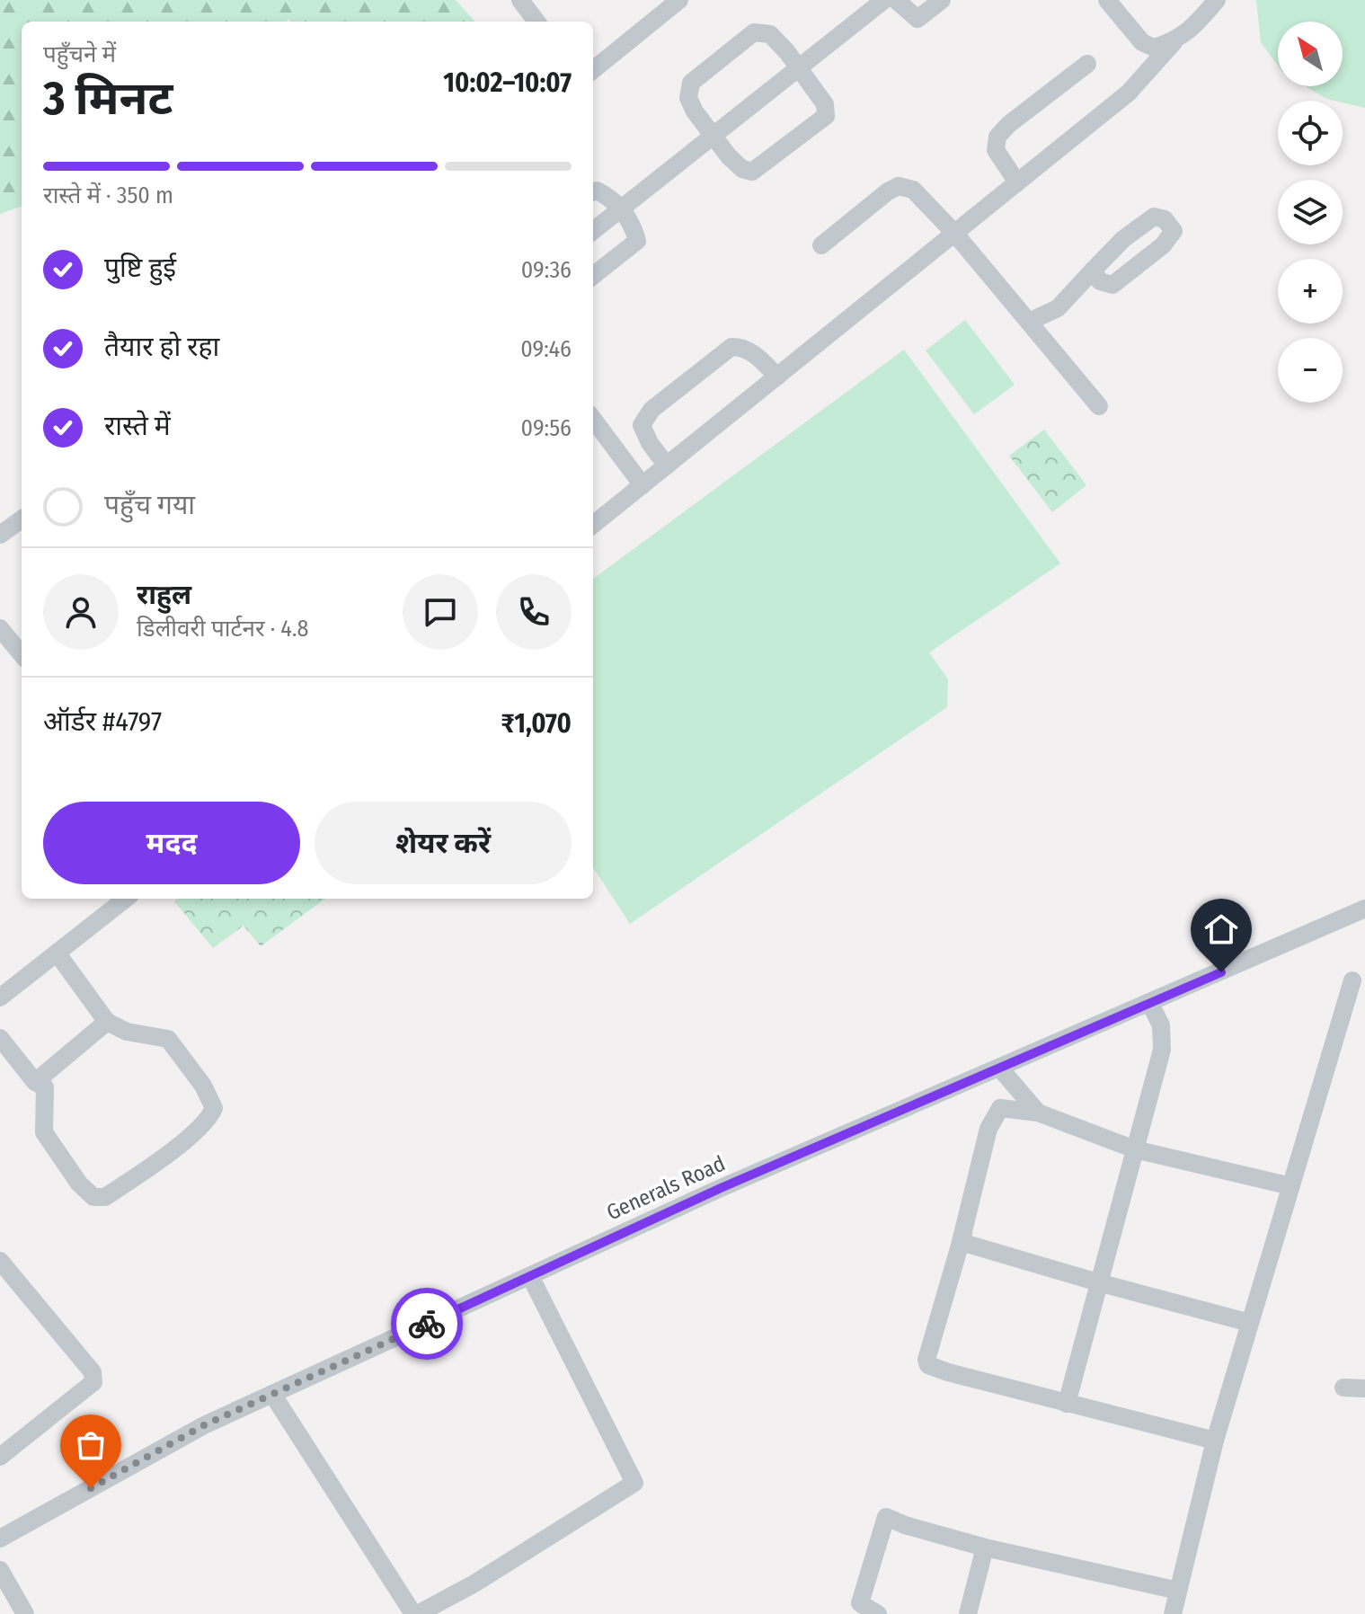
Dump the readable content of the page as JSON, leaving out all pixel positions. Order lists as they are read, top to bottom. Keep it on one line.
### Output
{"streets":{"street":["Generals Road"]},"north":"top left","page":{"map_buttons":["+","−"],"heading":["3 मिनट","पहुँचने में","10:02–10:07"],"panel":["राहुल","डिलीवरी पार्टनर · 4.8","ऑर्डर #4797","₹1,070"],"bar":"रास्ते में · 350 m","list":[["पुष्टि हुई","09:36"],["तैयार हो रहा","09:46"],["रास्ते में","09:56"],"पहुँच गया"],"buttons":["मदद","शेयर करें"]}}
